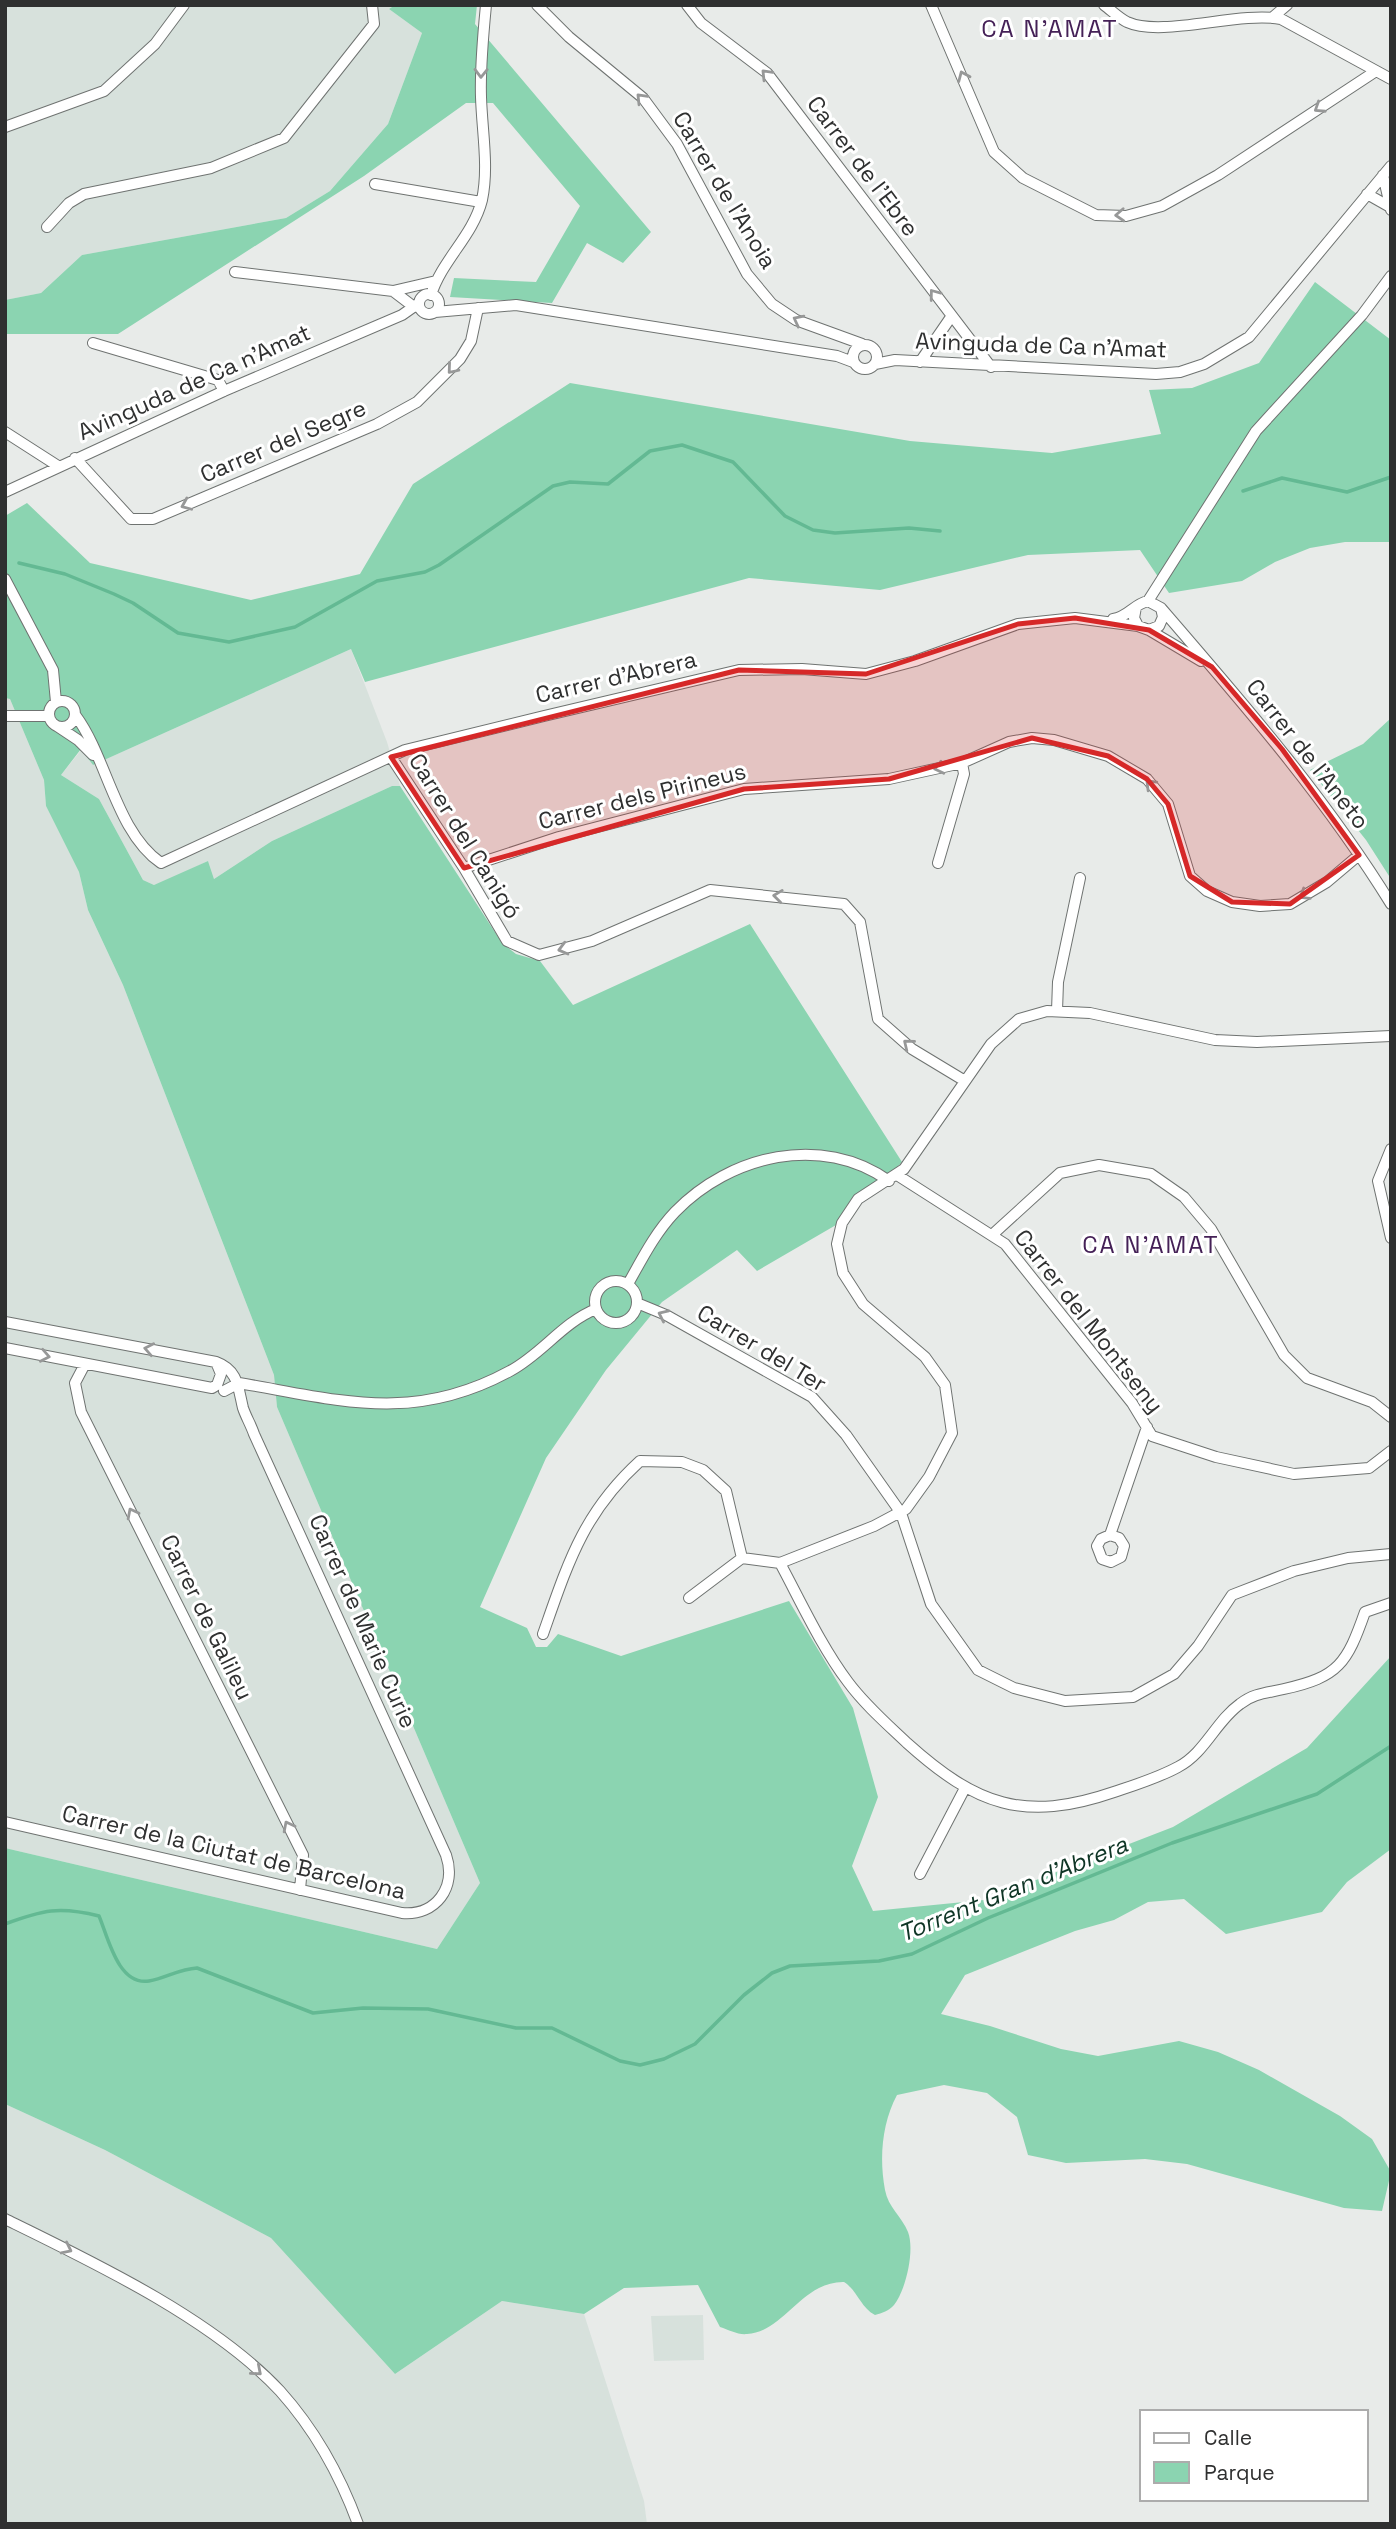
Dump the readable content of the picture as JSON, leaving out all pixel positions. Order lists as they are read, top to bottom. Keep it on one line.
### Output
{"streets":{"street":["Carrer de l'Ebre","Carrer de l'Anoia","Avinguda de Ca n'Amat","Carrer del Segre","Carrer d'Abrera","Carrer de l'Aneto","Carrer dels Pirineus","Carrer del Canigó","Carrer del Montseny","Carrer del Ter","Carrer de Galileu","Carrer de Marie Curie","Carrer de la Ciutat de Barcelona"]},"crossings":[["Carrer de l'Ebre","Avinguda de Ca n'Amat"],["Carrer de l'Anoia","Avinguda de Ca n'Amat"],["Avinguda de Ca n'Amat","Carrer del Segre"],["Carrer d'Abrera","Carrer de l'Aneto"],["Carrer d'Abrera","Carrer del Canigó"],["Carrer de l'Aneto","Carrer dels Pirineus"],["Carrer dels Pirineus","Carrer del Canigó"],["Carrer del Montseny","Carrer del Ter"],["Carrer de Galileu","Carrer de Marie Curie"],["Carrer de Galileu","Carrer de la Ciutat de Barcelona"],["Carrer de Marie Curie","Carrer de la Ciutat de Barcelona"]],"one_way":["Carrer de l'Ebre","Carrer de l'Anoia","Carrer del Segre","Carrer dels Pirineus","Carrer del Canigó","Carrer de Galileu"],"districts":["CA N'AMAT","CA N'AMAT"],"water":["Torrent Gran d'Abrera"],"legend":["Calle","Parque"]}
